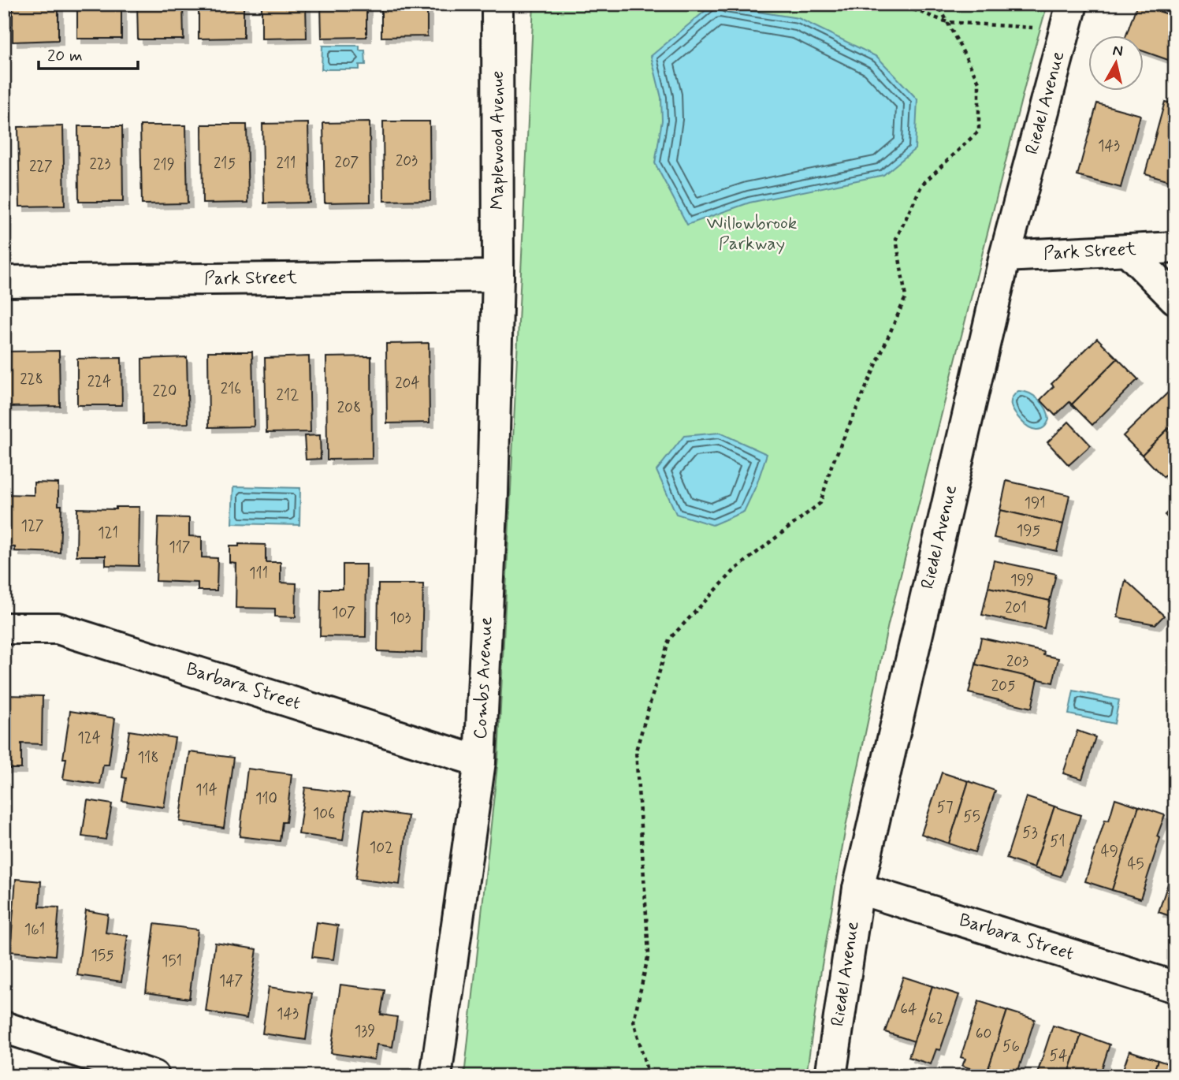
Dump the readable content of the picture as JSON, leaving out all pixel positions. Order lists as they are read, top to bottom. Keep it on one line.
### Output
{"streets":{"street":["Riedel Avenue","Maplewood Avenue","Park Street","Combs Avenue","Barbara Street"]},"crossings":[["Riedel Avenue","Park Street"],["Riedel Avenue","Barbara Street"],["Maplewood Avenue","Park Street"],["Maplewood Avenue","Combs Avenue"],["Park Street","Combs Avenue"],["Combs Avenue","Barbara Street"]],"parks":["Willowbrook Parkway"],"house_numbers":["143","203","207","215","211","223","219","227","228","224","204","216","220","212","208","191","127","195","121","117","111","199","201","107","103","203","205","124","118","114","110","57","106","55","53","51","102","49","45","161","155","151","147","64","143","62","139","60","56","54"],"scale_bar":"20 m","north":"top"}
